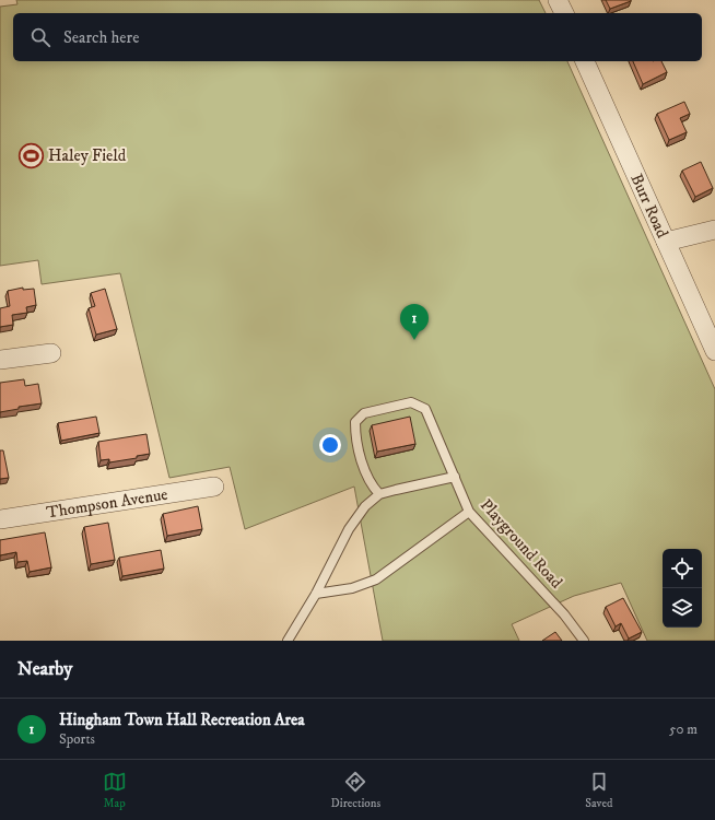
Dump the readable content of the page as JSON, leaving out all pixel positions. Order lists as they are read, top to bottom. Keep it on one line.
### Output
{"streets":{"street":["Burr Road","Thompson Avenue"],"lane":["Playground Road"]},"places":{"sports":["Haley Field"]},"page":{"search":"Search here","pins":"1","heading":"Nearby","list":[{"mark":"1","name":"Hingham Town Hall Recreation Area","note":"Sports","value":"50 m"}],"nav":["Map","Directions","Saved"]}}
